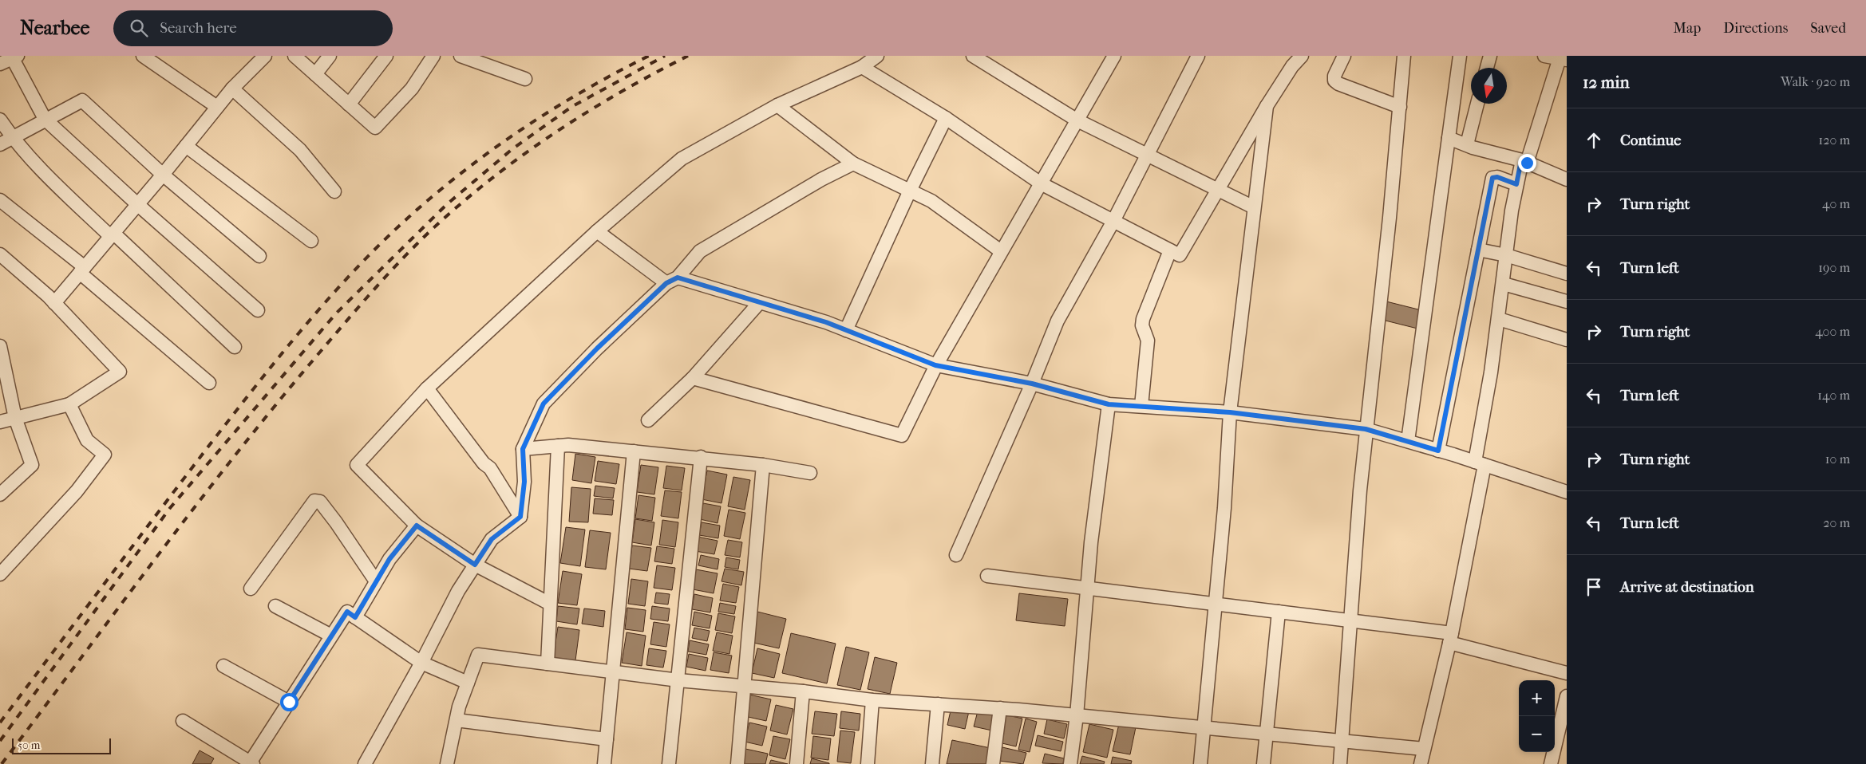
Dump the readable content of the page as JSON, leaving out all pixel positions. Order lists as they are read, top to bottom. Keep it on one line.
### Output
{"scale_bar":"50 m","north":"bottom","page":{"header":"Nearbee","search":"Search here","nav":["Map","Directions","Saved"],"heading":["12 min","Walk · 920 m"],"list":[["Continue","120 m"],["Turn right","40 m"],["Turn left","190 m"],["Turn right","400 m"],["Turn left","140 m"],["Turn right","10 m"],["Turn left","20 m"],"Arrive at destination"],"map_buttons":["+","−"],"scale":"50 m"}}
